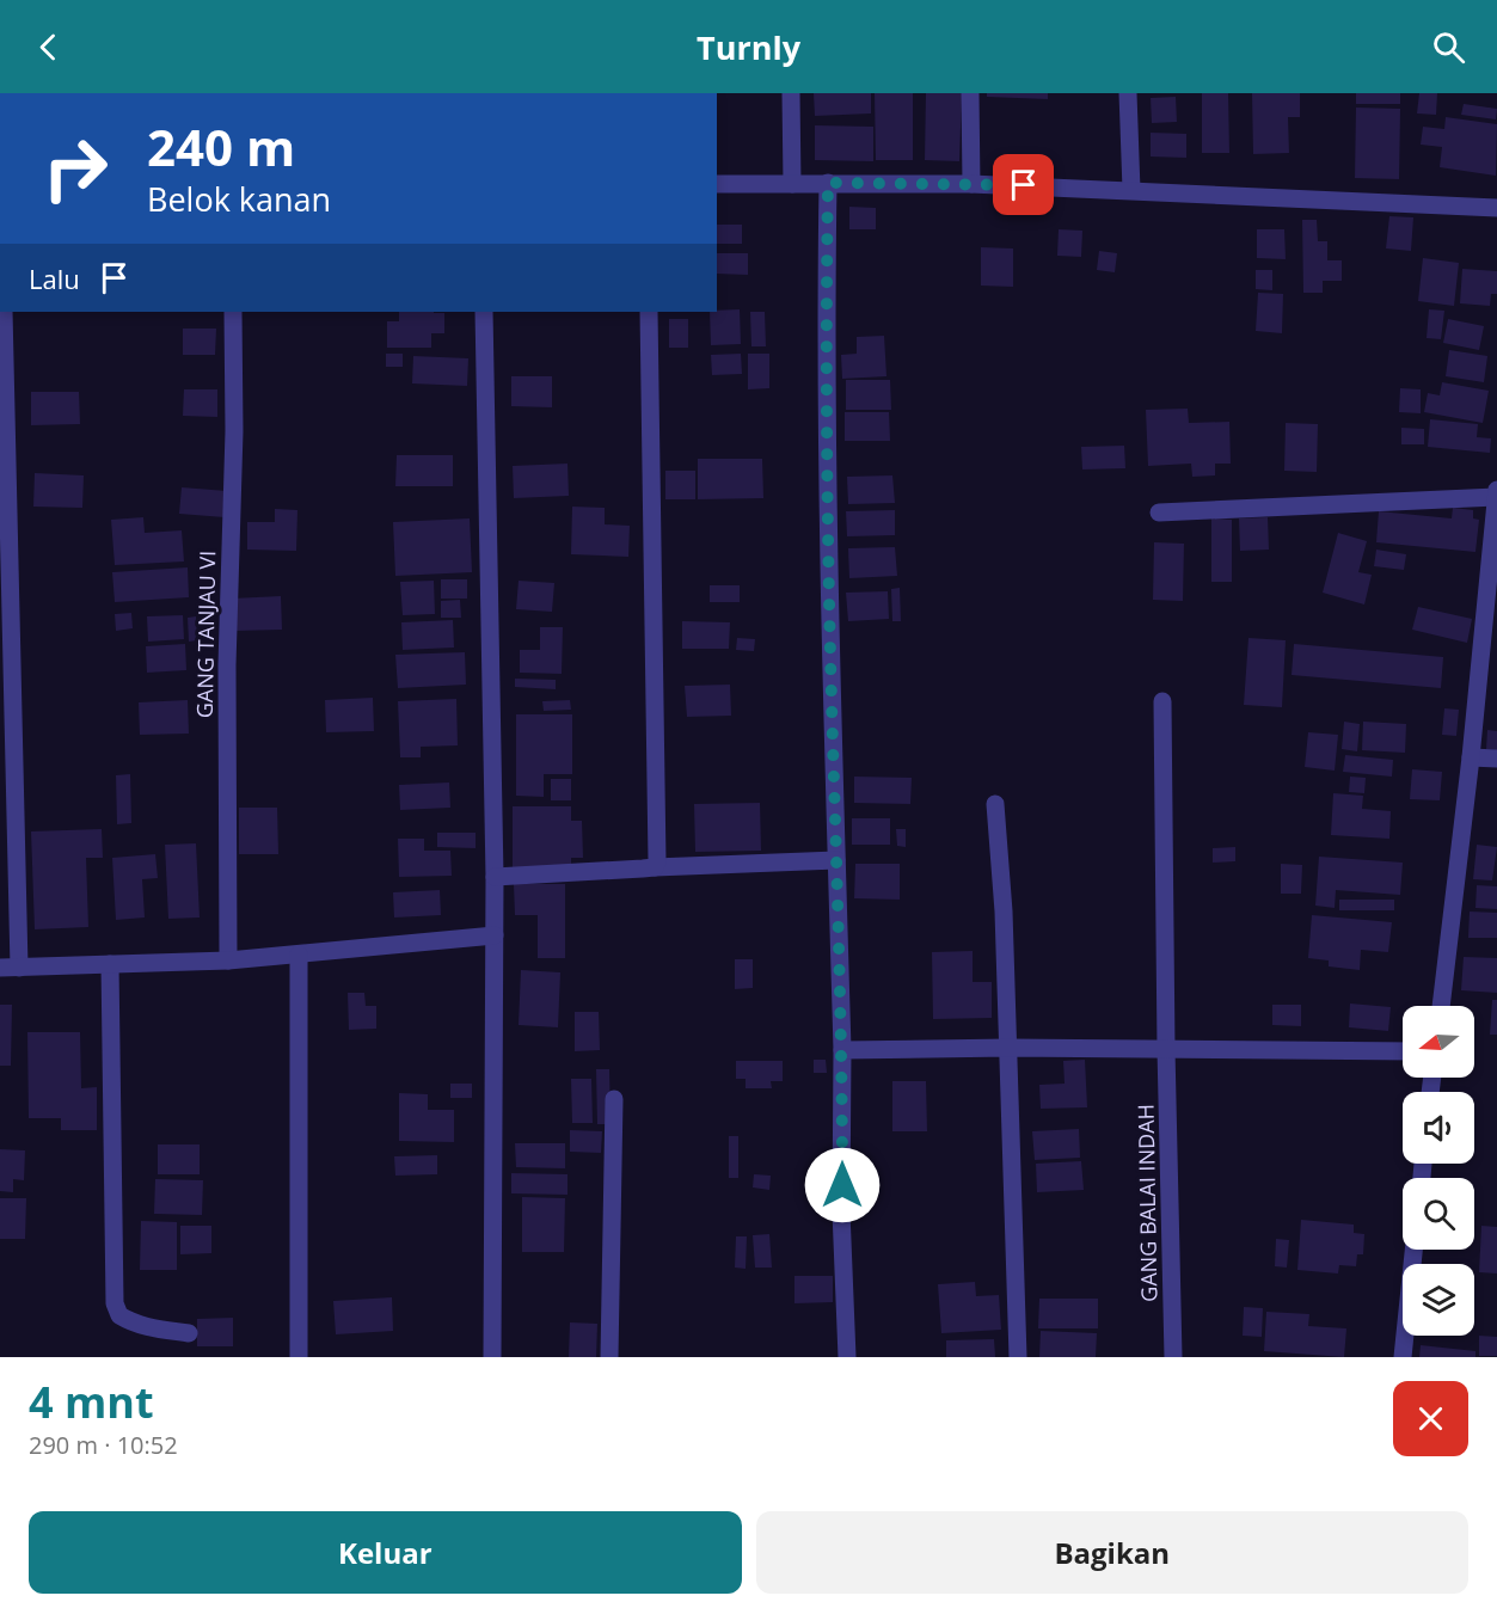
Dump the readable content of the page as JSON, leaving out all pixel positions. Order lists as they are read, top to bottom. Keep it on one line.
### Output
{"streets":{"street":["GANG TANJAU VI","GANG BALAI INDAH"]},"north":"left","page":{"header":"Turnly","turn":["240 m","Belok kanan"],"then":"Lalu","heading":["4 mnt","290 m · 10:52"],"buttons":["Keluar","Bagikan"]}}
